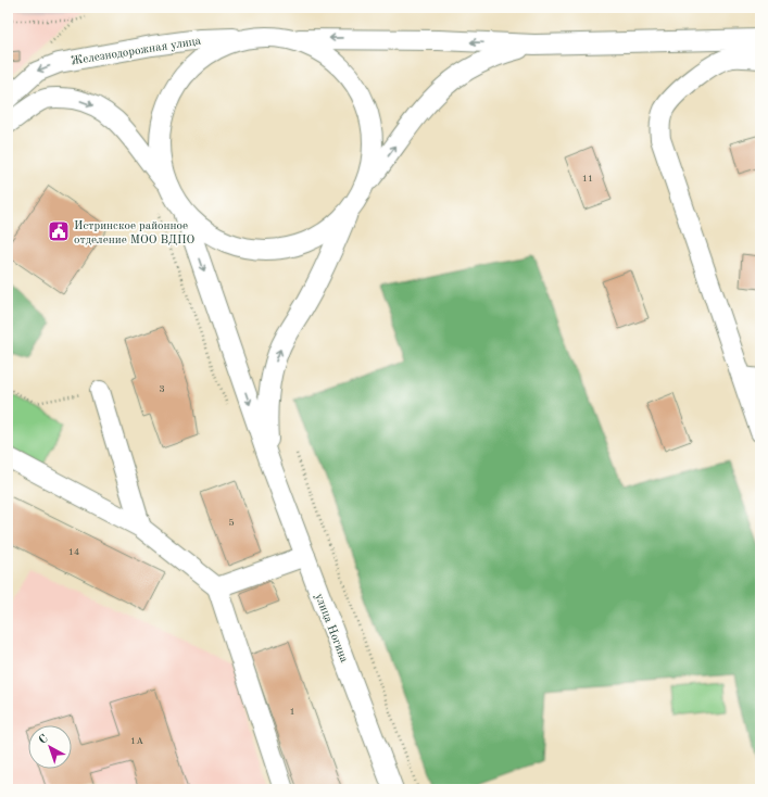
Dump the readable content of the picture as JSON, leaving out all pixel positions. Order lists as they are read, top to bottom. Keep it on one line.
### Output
{"streets":{"street":["Железнодорожная улица","улица Ногина"]},"one_way":["Железнодорожная улица"],"places":{"public building":["Истринское районное отделение МОО ВДПО"]},"house_numbers":["11","3","5","14","1","1А"],"north":"top left"}
